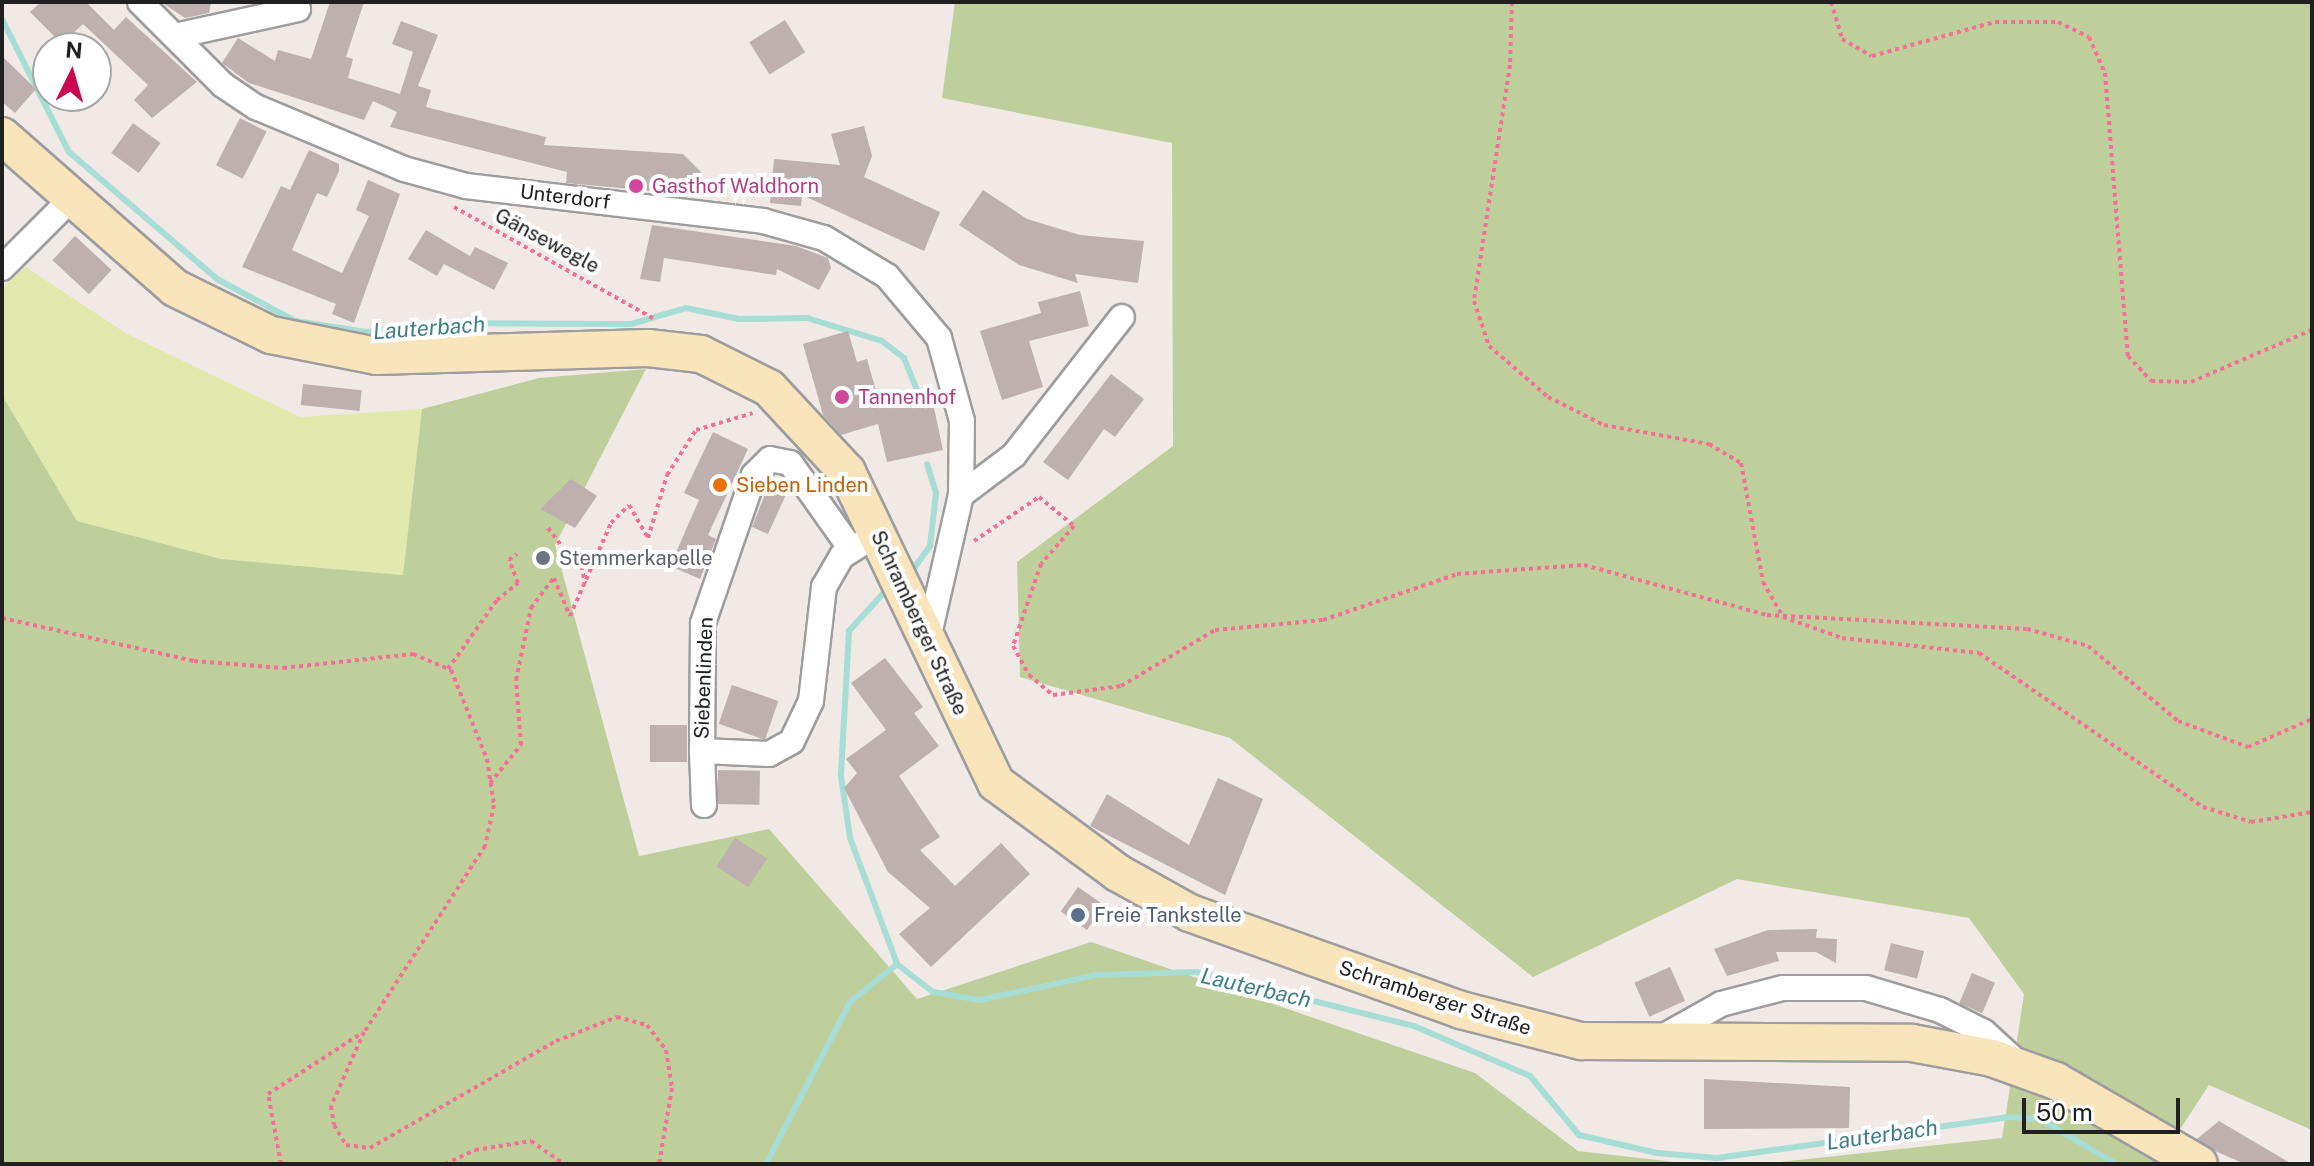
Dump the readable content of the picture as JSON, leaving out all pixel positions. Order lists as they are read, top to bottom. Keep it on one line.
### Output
{"streets":{"main road":["Schramberger Straße"],"street":["Unterdorf","Siebenlinden"],"path":["Gänsewegle"]},"crossings":[["Unterdorf","Gänsewegle"],["Unterdorf","Schramberger Straße"],["Schramberger Straße","Siebenlinden"]],"water":["Lauterbach"],"places":["Gasthof Waldhorn","Tannenhof","Sieben Linden","Stemmerkapelle","Freie Tankstelle"],"scale_bar":"50 m","north":"top"}
